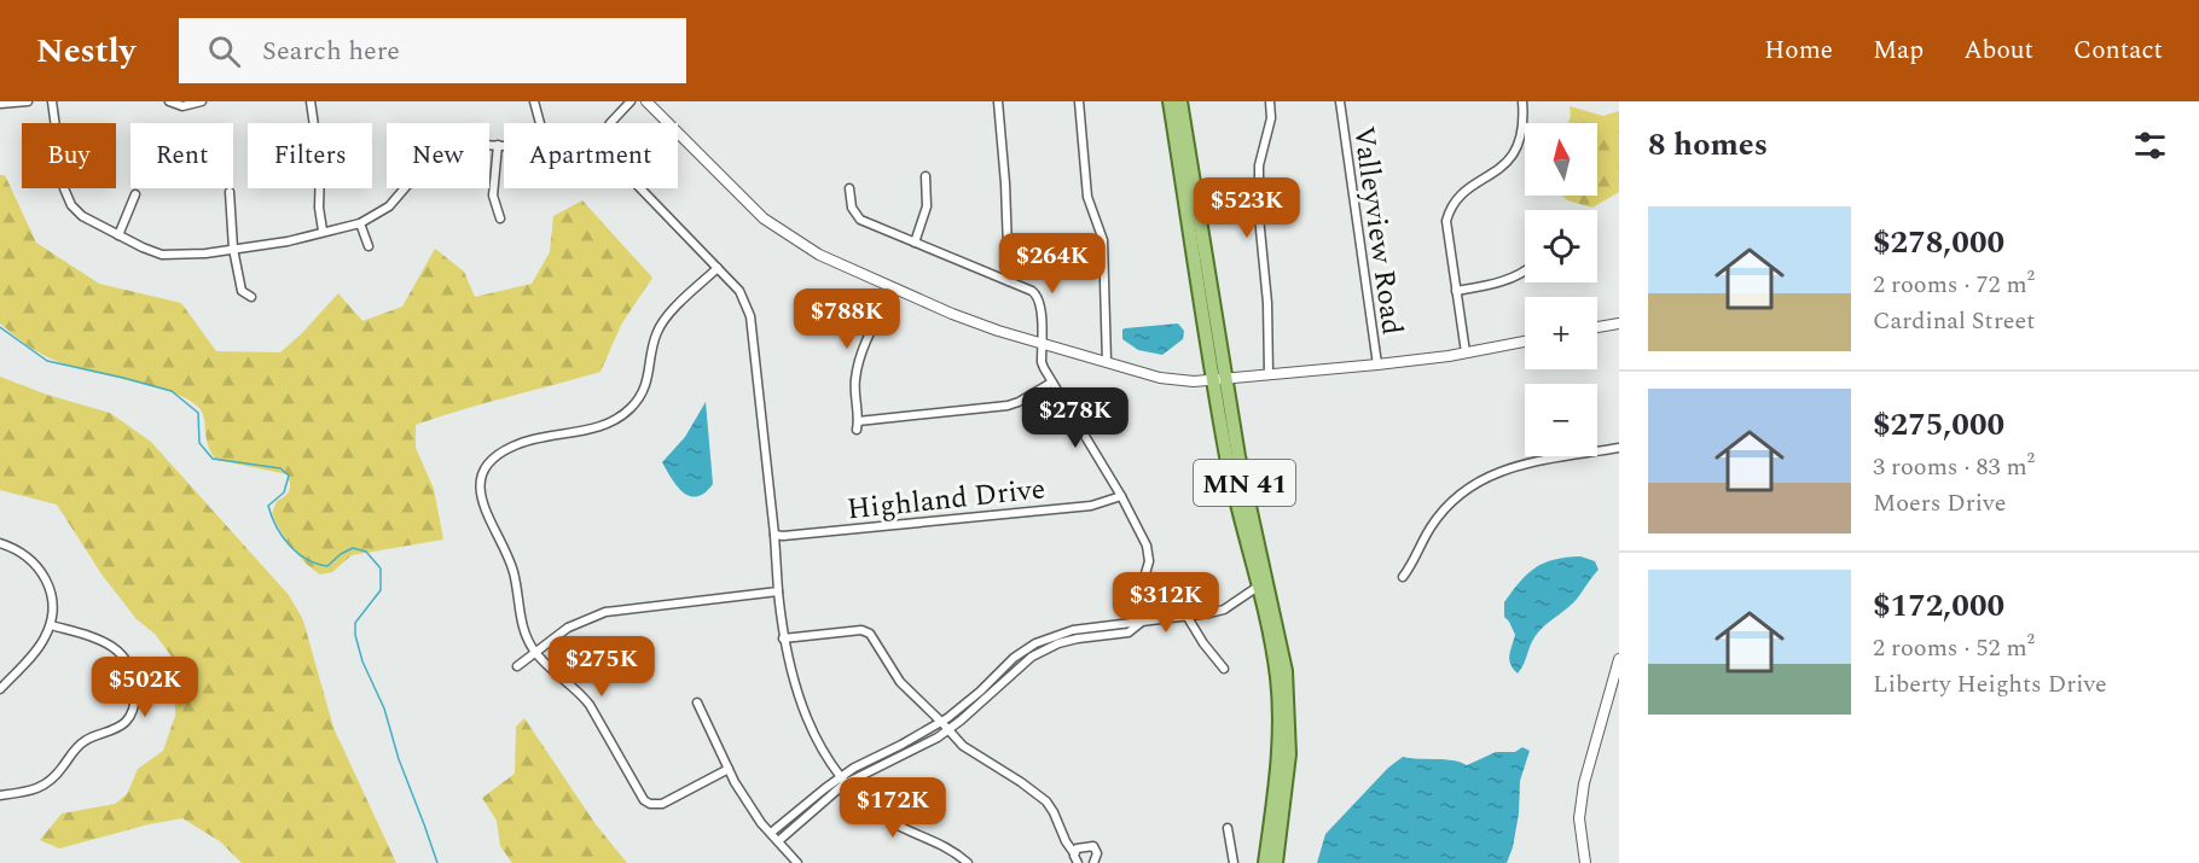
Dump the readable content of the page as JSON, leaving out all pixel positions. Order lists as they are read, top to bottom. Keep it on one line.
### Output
{"streets":{"main road":["MN 41"],"street":["Valleyview Road","Highland Drive"]},"north":"top","page":{"header":"Nestly","search":"Search here","nav":["Home","Map","About","Contact"],"heading":"8 homes","map_buttons":["+","−"],"chip":["Buy","Rent","Filters","New","Apartment"],"price":["$523K","$264K","$788K","$278K","$312K","$275K","$502K","$172K"],"list":[{"name":"$278,000","note":"2 rooms · 72 m² · Cardinal Street"},{"name":"$275,000","note":"3 rooms · 83 m² · Moers Drive"},{"name":"$172,000","note":"2 rooms · 52 m² · Liberty Heights Drive"}]}}
